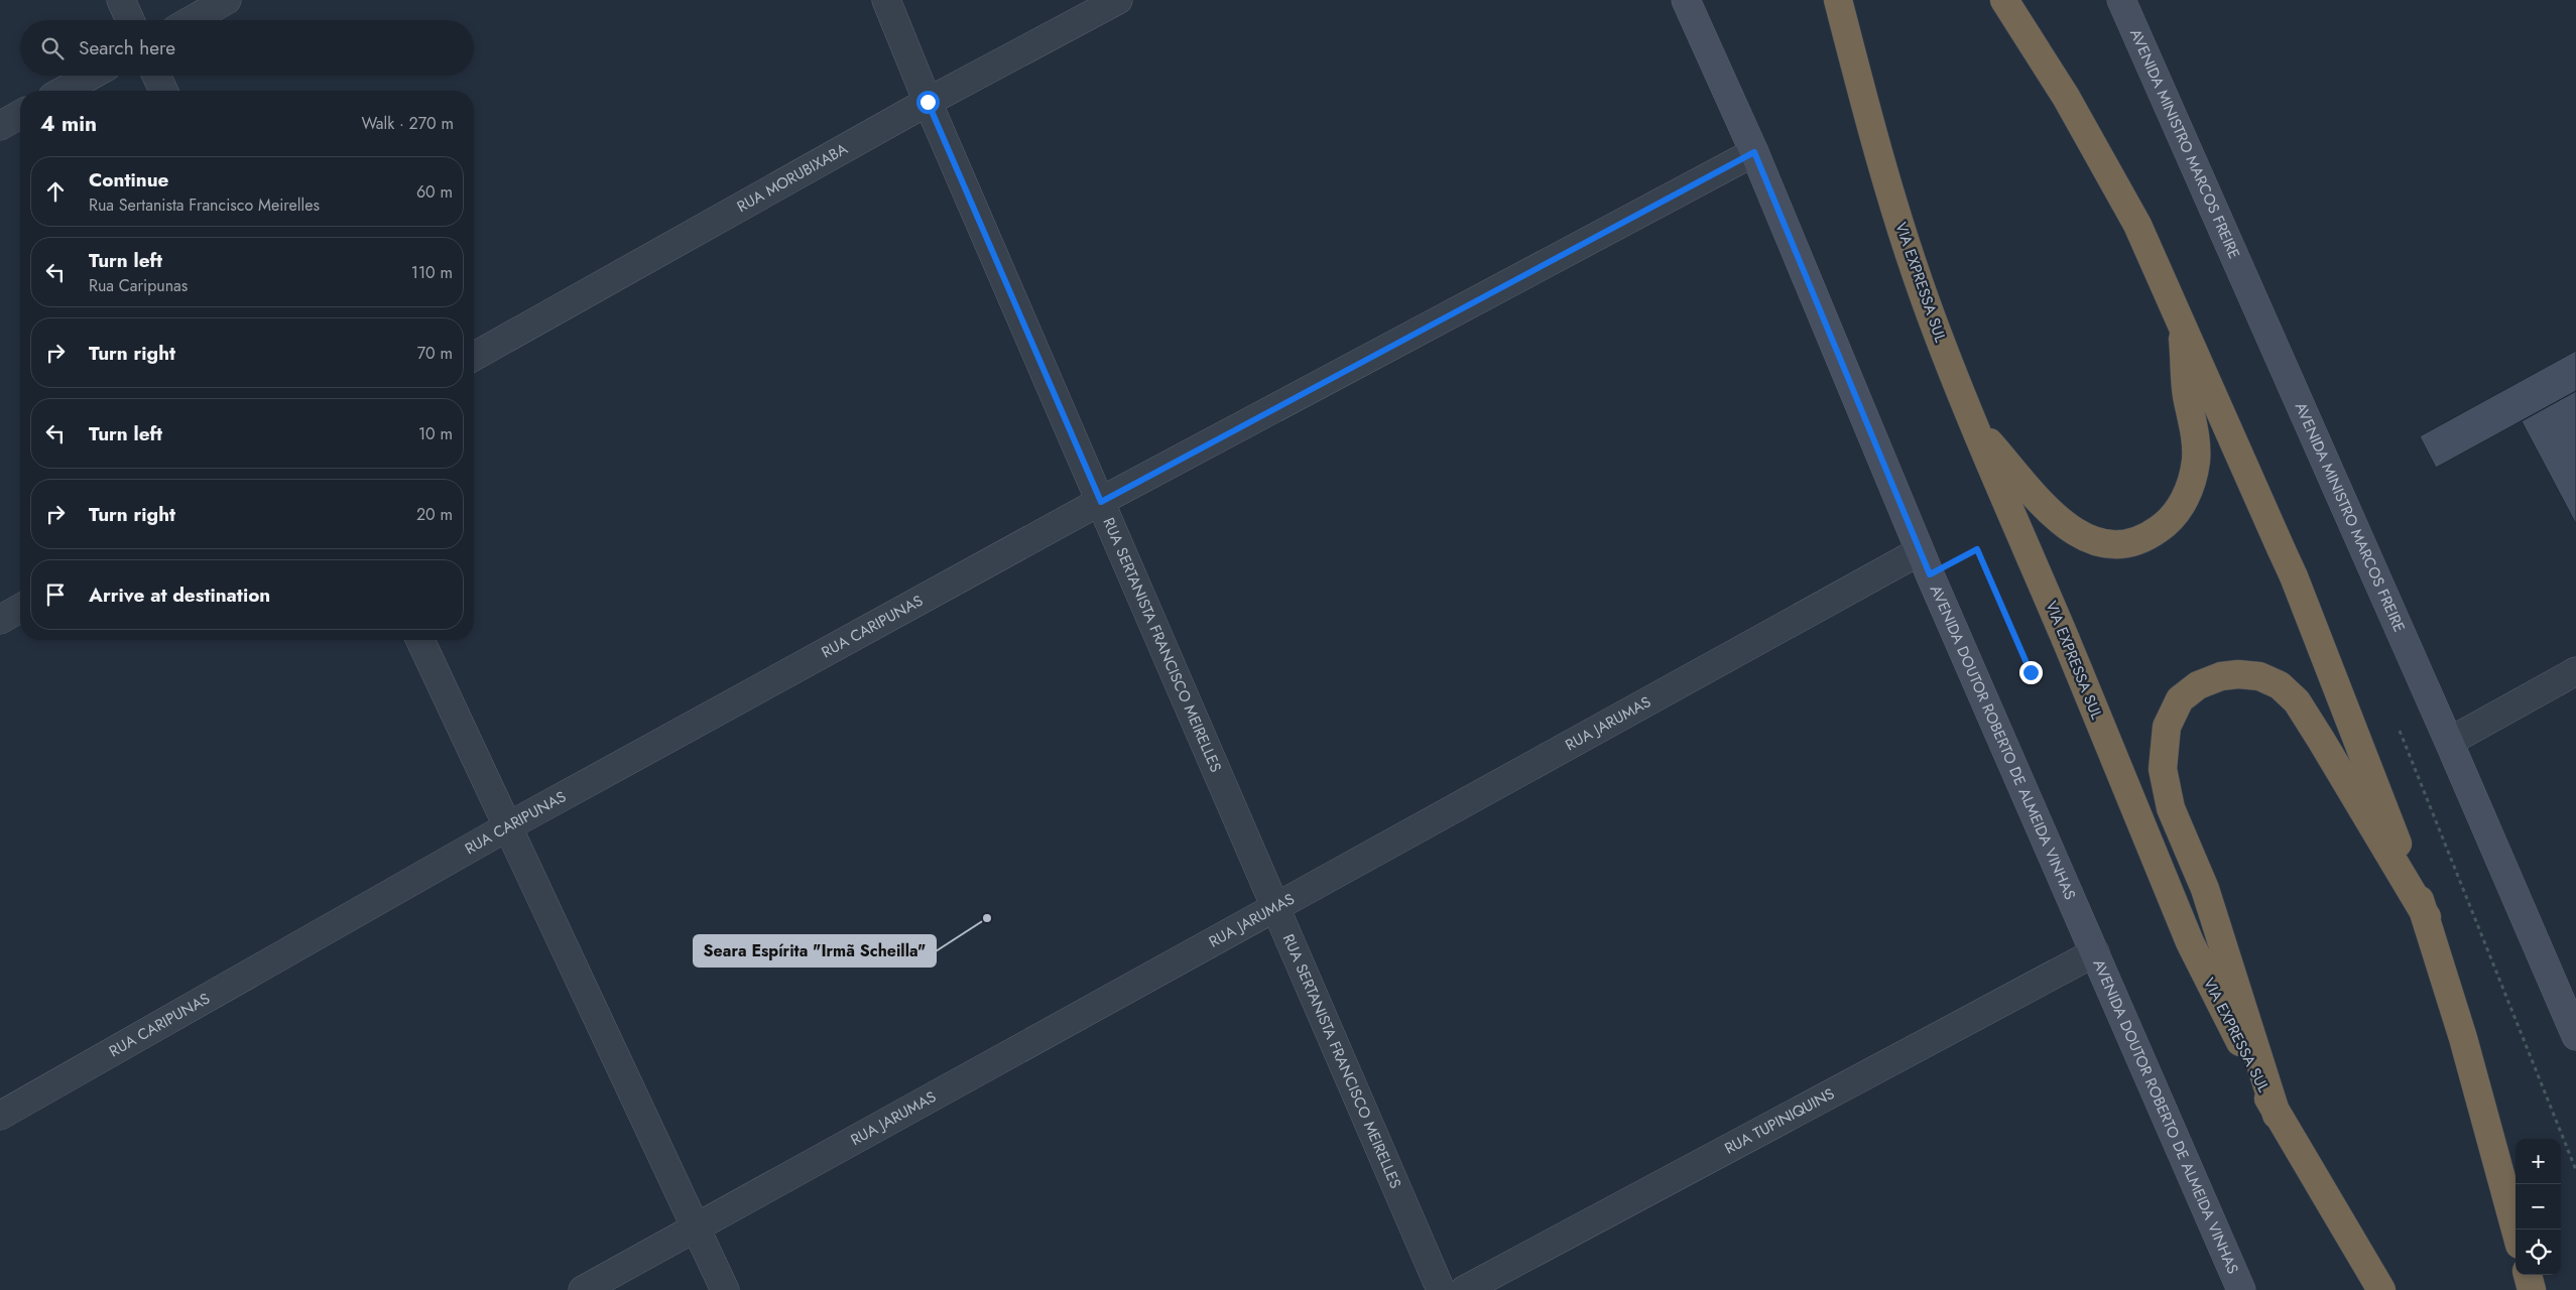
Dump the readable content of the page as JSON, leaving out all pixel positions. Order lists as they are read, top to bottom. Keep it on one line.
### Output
{"streets":{"highway":["VIA EXPRESSA SUL"],"main road":["AVENIDA MINISTRO MARCOS FREIRE","AVENIDA DOUTOR ROBERTO DE ALMEIDA VINHAS"],"street":["RUA MORUBIXABA","RUA CARIPUNAS","RUA SERTANISTA FRANCISCO MEIRELLES","RUA JARUMAS","RUA TUPINIQUINS"]},"crossings":[["RUA MORUBIXABA","RUA SERTANISTA FRANCISCO MEIRELLES"],["RUA CARIPUNAS","RUA SERTANISTA FRANCISCO MEIRELLES"],["RUA CARIPUNAS","AVENIDA DOUTOR ROBERTO DE ALMEIDA VINHAS"],["RUA SERTANISTA FRANCISCO MEIRELLES","RUA JARUMAS"],["RUA JARUMAS","AVENIDA DOUTOR ROBERTO DE ALMEIDA VINHAS"],["AVENIDA DOUTOR ROBERTO DE ALMEIDA VINHAS","RUA TUPINIQUINS"]],"places":["Seara Espírita \"Irmã Scheilla\""],"page":{"search":"Search here","heading":["4 min","Walk · 270 m"],"list":[["Continue","Rua Sertanista Francisco Meirelles","60 m"],["Turn left","Rua Caripunas","110 m"],["Turn right","70 m"],["Turn left","10 m"],["Turn right","20 m"],"Arrive at destination"],"map_buttons":["+","−"]}}
